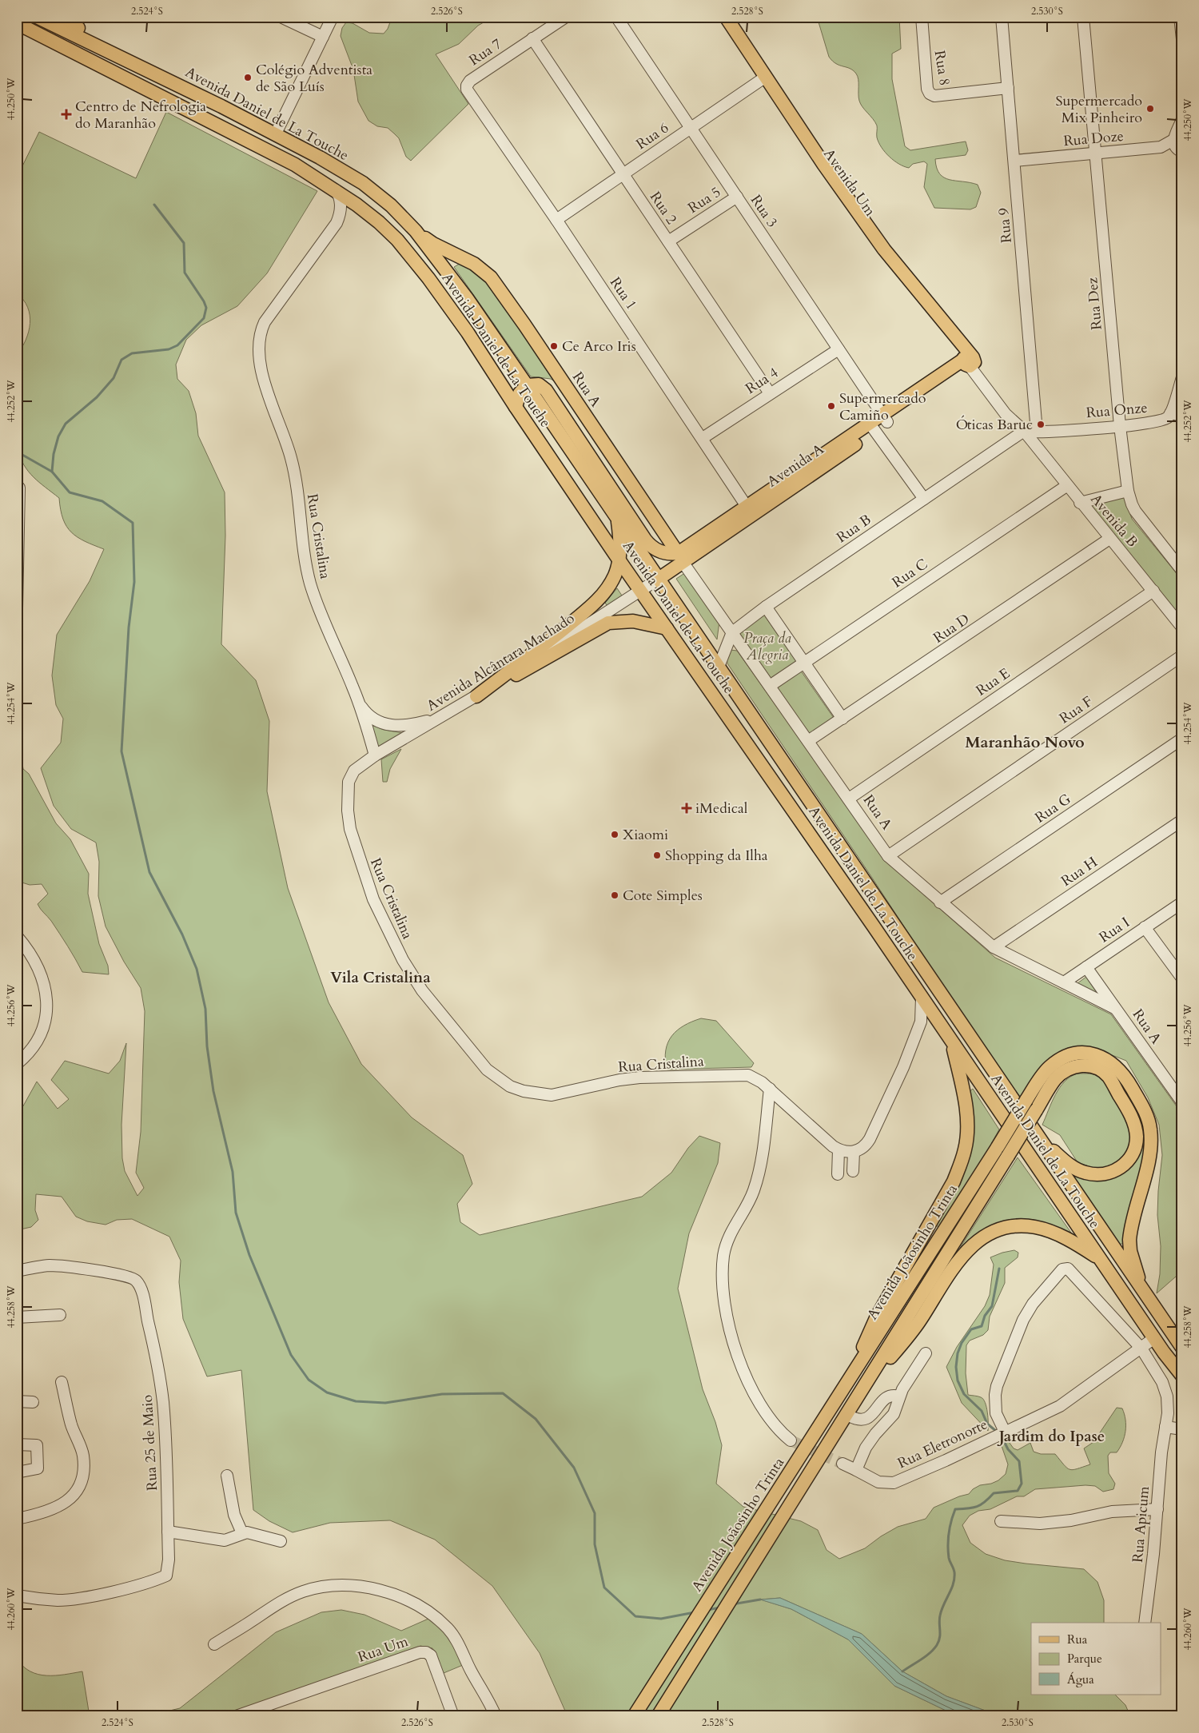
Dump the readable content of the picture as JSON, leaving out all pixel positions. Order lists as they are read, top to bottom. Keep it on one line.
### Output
{"streets":{"main road":["Avenida Daniel de La Touche","Avenida Um","Rua A","Avenida A","Avenida Joãosinho Trinta"],"street":["Rua 7","Rua 8","Rua 6","Rua Doze","Rua 5","Rua 2","Rua 3","Rua 9","Rua 1","Rua Dez","Rua 4","Rua Onze","Avenida B","Rua B","Rua Cristalina","Rua C","Rua D","Avenida Alcântara Machado","Rua E","Rua F","Rua G","Rua H","Rua I","Rua 25 de Maio","Rua Eletronorte","Rua Apicum","Rua Um"]},"crossings":[["Rua 7","Rua 2"],["Rua 7","Rua 1"],["Rua 8","Rua 9"],["Avenida Daniel de La Touche","Rua A"],["Avenida Daniel de La Touche","Avenida A"],["Avenida Daniel de La Touche","Rua Cristalina"],["Avenida Daniel de La Touche","Avenida Alcântara Machado"],["Avenida Daniel de La Touche","Avenida Joãosinho Trinta"],["Avenida Daniel de La Touche","Rua Eletronorte"],["Rua 6","Avenida Um"],["Rua 6","Rua 2"],["Rua 6","Rua 3"],["Rua 6","Rua 1"],["Rua Doze","Rua 9"],["Rua Doze","Rua Dez"],["Avenida Um","Avenida A"],["Avenida Um","Avenida B"],["Rua 5","Rua 2"],["Rua 5","Rua 3"],["Rua 2","Rua 4"],["Rua 3","Rua 4"],["Rua 3","Avenida A"],["Rua 9","Rua Onze"],["Rua 1","Rua 4"],["Rua 1","Avenida A"],["Rua Dez","Rua Onze"],["Rua A","Avenida A"],["Rua A","Rua B"],["Rua A","Rua C"],["Rua A","Rua D"],["Rua A","Rua E"],["Rua A","Rua F"],["Rua A","Rua G"],["Rua A","Rua H"],["Rua A","Rua I"],["Rua Onze","Avenida B"],["Rua Onze","Rua B"],["Avenida A","Avenida B"],["Avenida A","Avenida Alcântara Machado"],["Avenida B","Rua B"],["Avenida B","Rua C"],["Avenida B","Rua D"],["Avenida B","Rua E"],["Rua Cristalina","Avenida Alcântara Machado"],["Rua Eletronorte","Rua Apicum"]],"districts":["Maranhão Novo","Vila Cristalina","Jardim do Ipase"],"parks":["Praça da Alegria"],"places":{"other":["Colégio Adventista de São Luís","Supermercado Mix Pinheiro","Ce Arco Iris","Supermercado Camiño","Óticas Baruc","Xiaomi","Shopping da Ilha","Cote Simples"],"health":["Centro de Nefrologia do Maranhão","iMedical"]},"legend":["Rua","Parque","Água"],"coordinates":["2.524°S","2.526°S","2.528°S","2.530°S","44.250°W","44.252°W","44.254°W","44.256°W","44.258°W","44.260°W"]}
